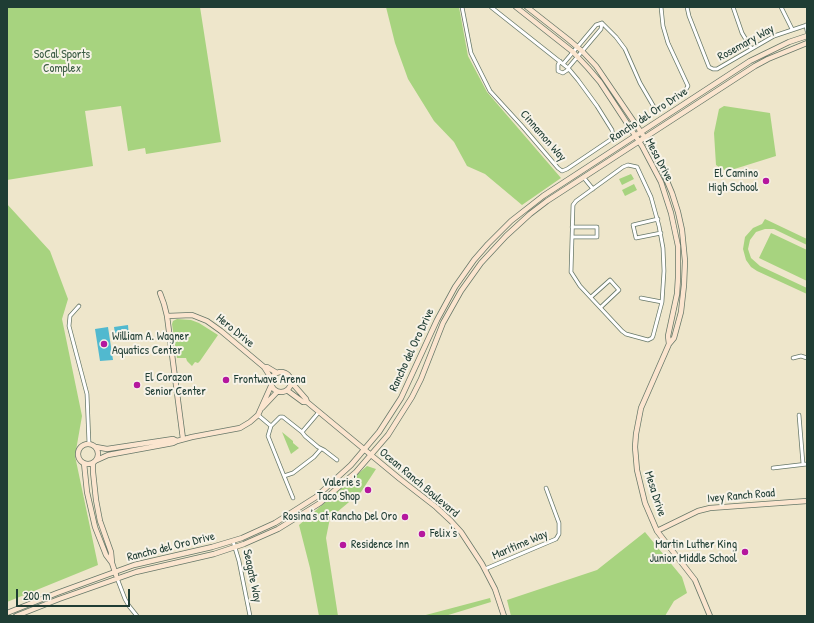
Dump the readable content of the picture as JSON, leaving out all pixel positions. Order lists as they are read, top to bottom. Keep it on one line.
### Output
{"streets":{"main road":["Rancho del Oro Drive","Mesa Drive","Hero Drive","Ocean Ranch Boulevard","Ivey Ranch Road"],"street":["Rosemary Way","Cinnamon Way","Maritime Way","Seagate Way"]},"crossings":[["Rancho del Oro Drive","Mesa Drive"],["Rancho del Oro Drive","Ocean Ranch Boulevard"],["Rancho del Oro Drive","Seagate Way"],["Mesa Drive","Ivey Ranch Road"],["Ocean Ranch Boulevard","Maritime Way"]],"parks":["SoCal Sports Complex"],"places":["El Camino High School","William A. Wagner Aquatics Center","Frontwave Arena","El Corazon Senior Center","Valerie's Taco Shop","Rosina's at Rancho Del Oro","Felix's","Residence Inn","Martin Luther King Junior Middle School"],"scale_bar":"200 m"}
